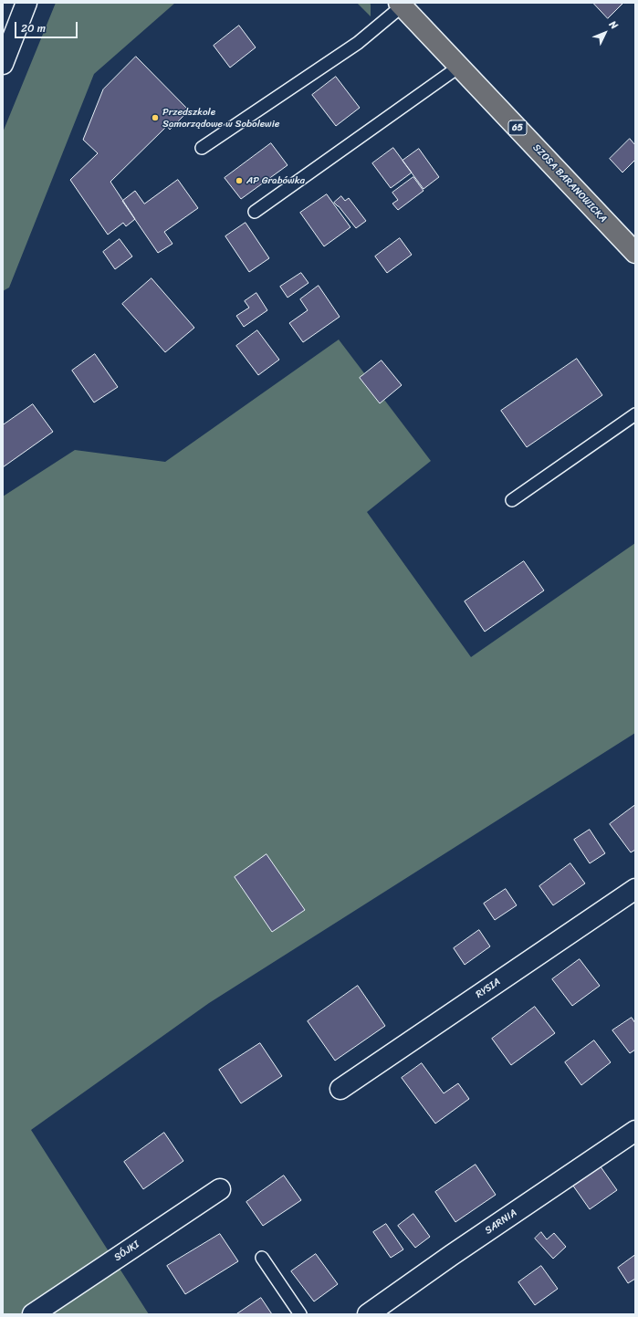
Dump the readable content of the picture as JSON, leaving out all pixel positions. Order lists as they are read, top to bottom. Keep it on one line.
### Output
{"streets":{"main road":["65","SZOSA BARANOWICKA"],"street":["RYSIA","SARNIA","SÓJKI"]},"places":["Przedszkole Samorządowe w Sobolewie","AP Grabówka"],"scale_bar":"20 m","north":"top right"}
